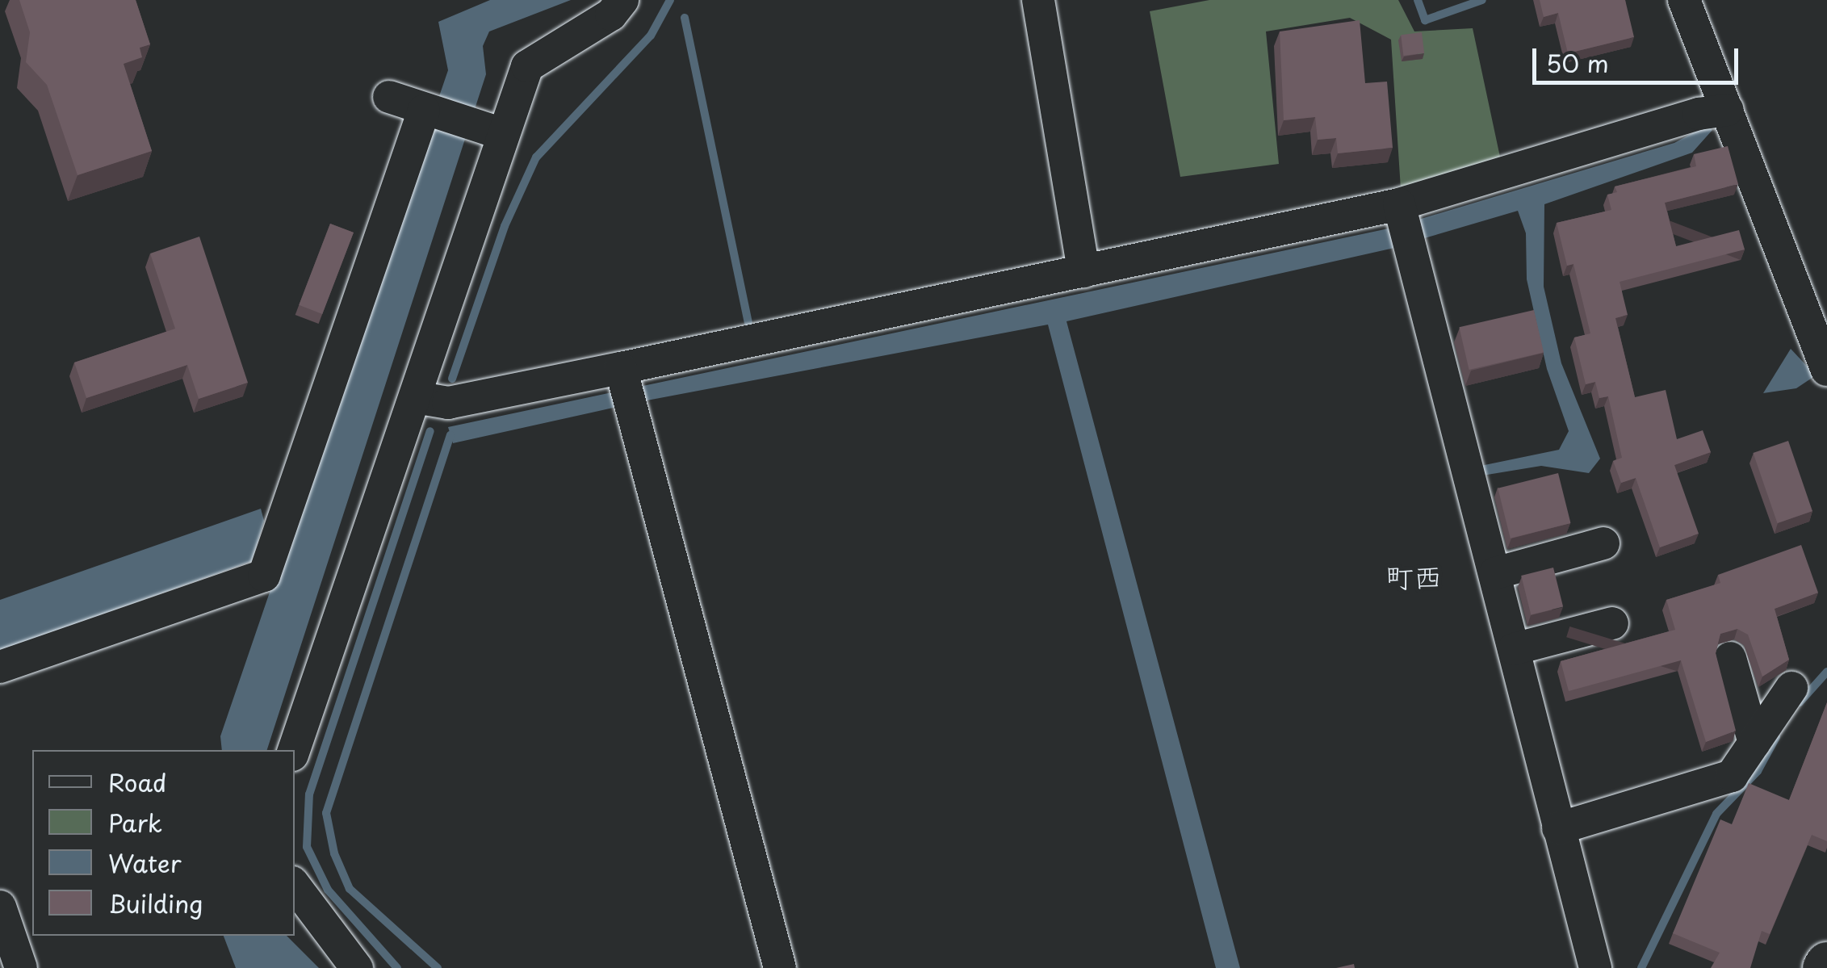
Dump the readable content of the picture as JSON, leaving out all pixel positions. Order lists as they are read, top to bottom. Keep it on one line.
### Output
{"districts":["町西"],"legend":["Road","Park","Water","Building"],"scale_bar":"50 m"}
